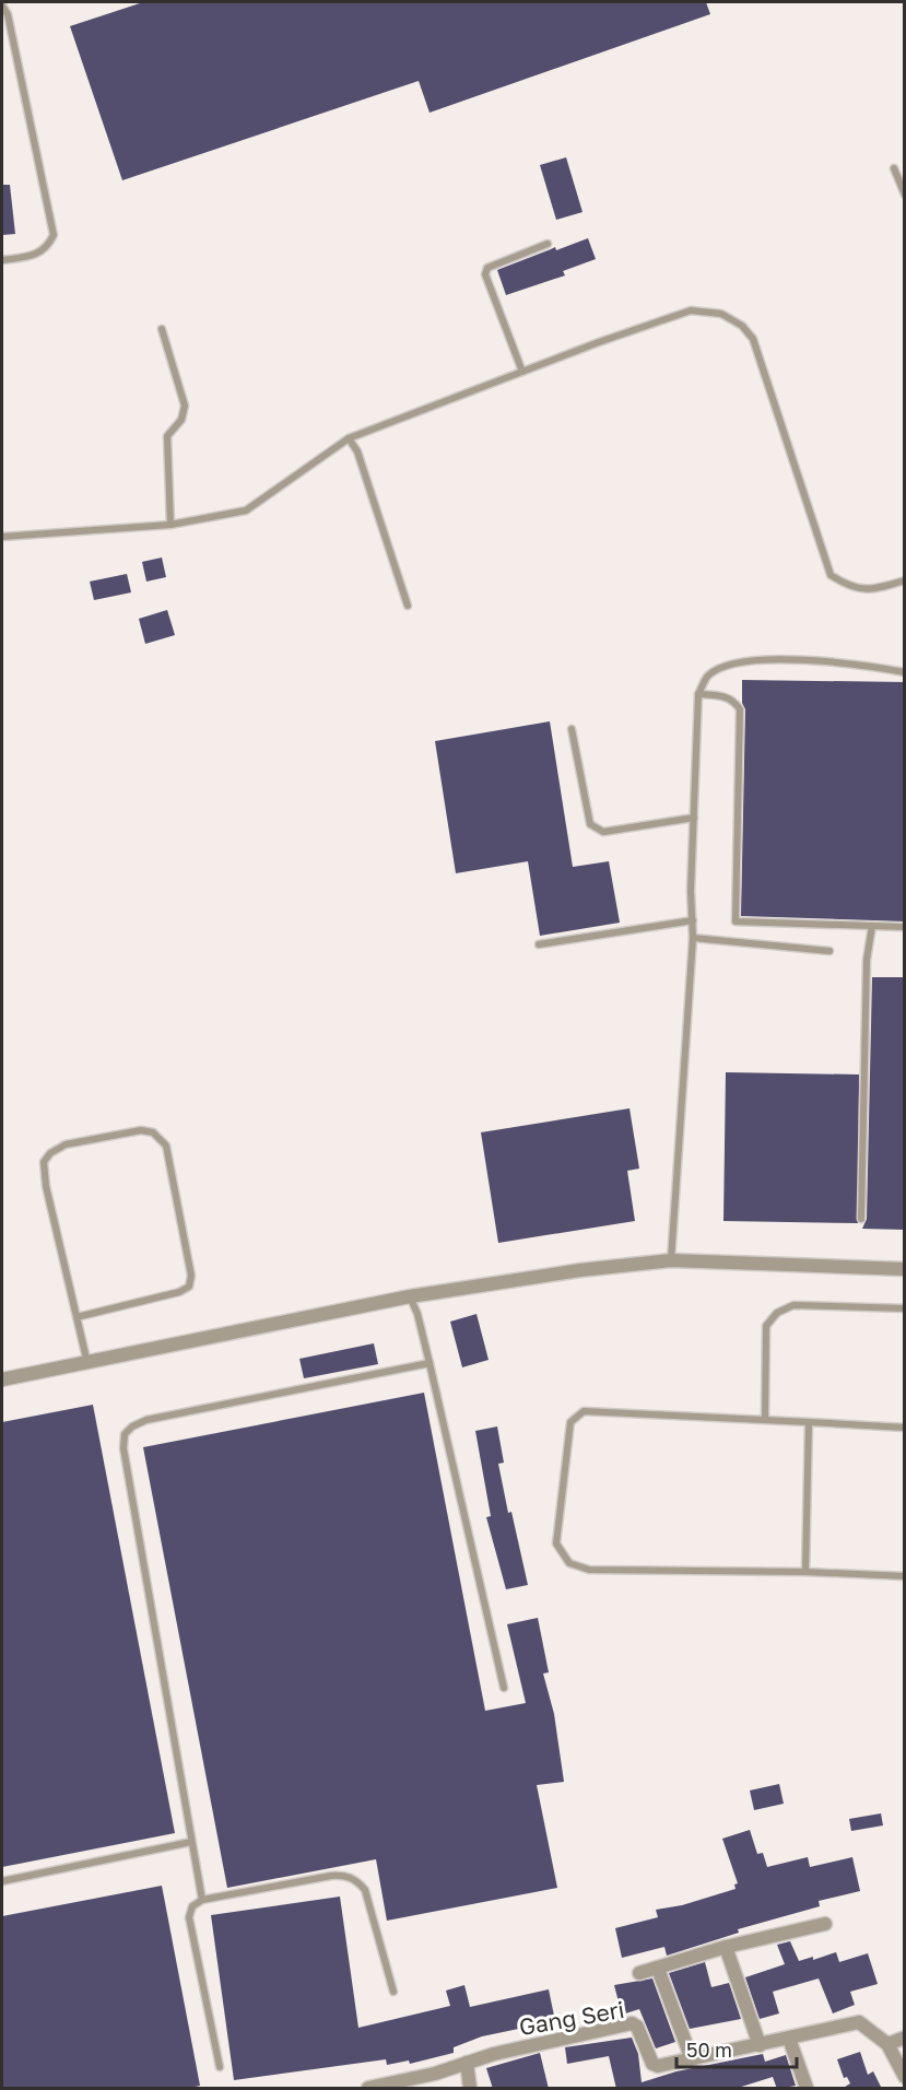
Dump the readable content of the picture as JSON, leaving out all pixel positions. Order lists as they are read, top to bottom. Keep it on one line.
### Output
{"streets":{"street":["Gang Seri"]},"scale_bar":"50 m"}
